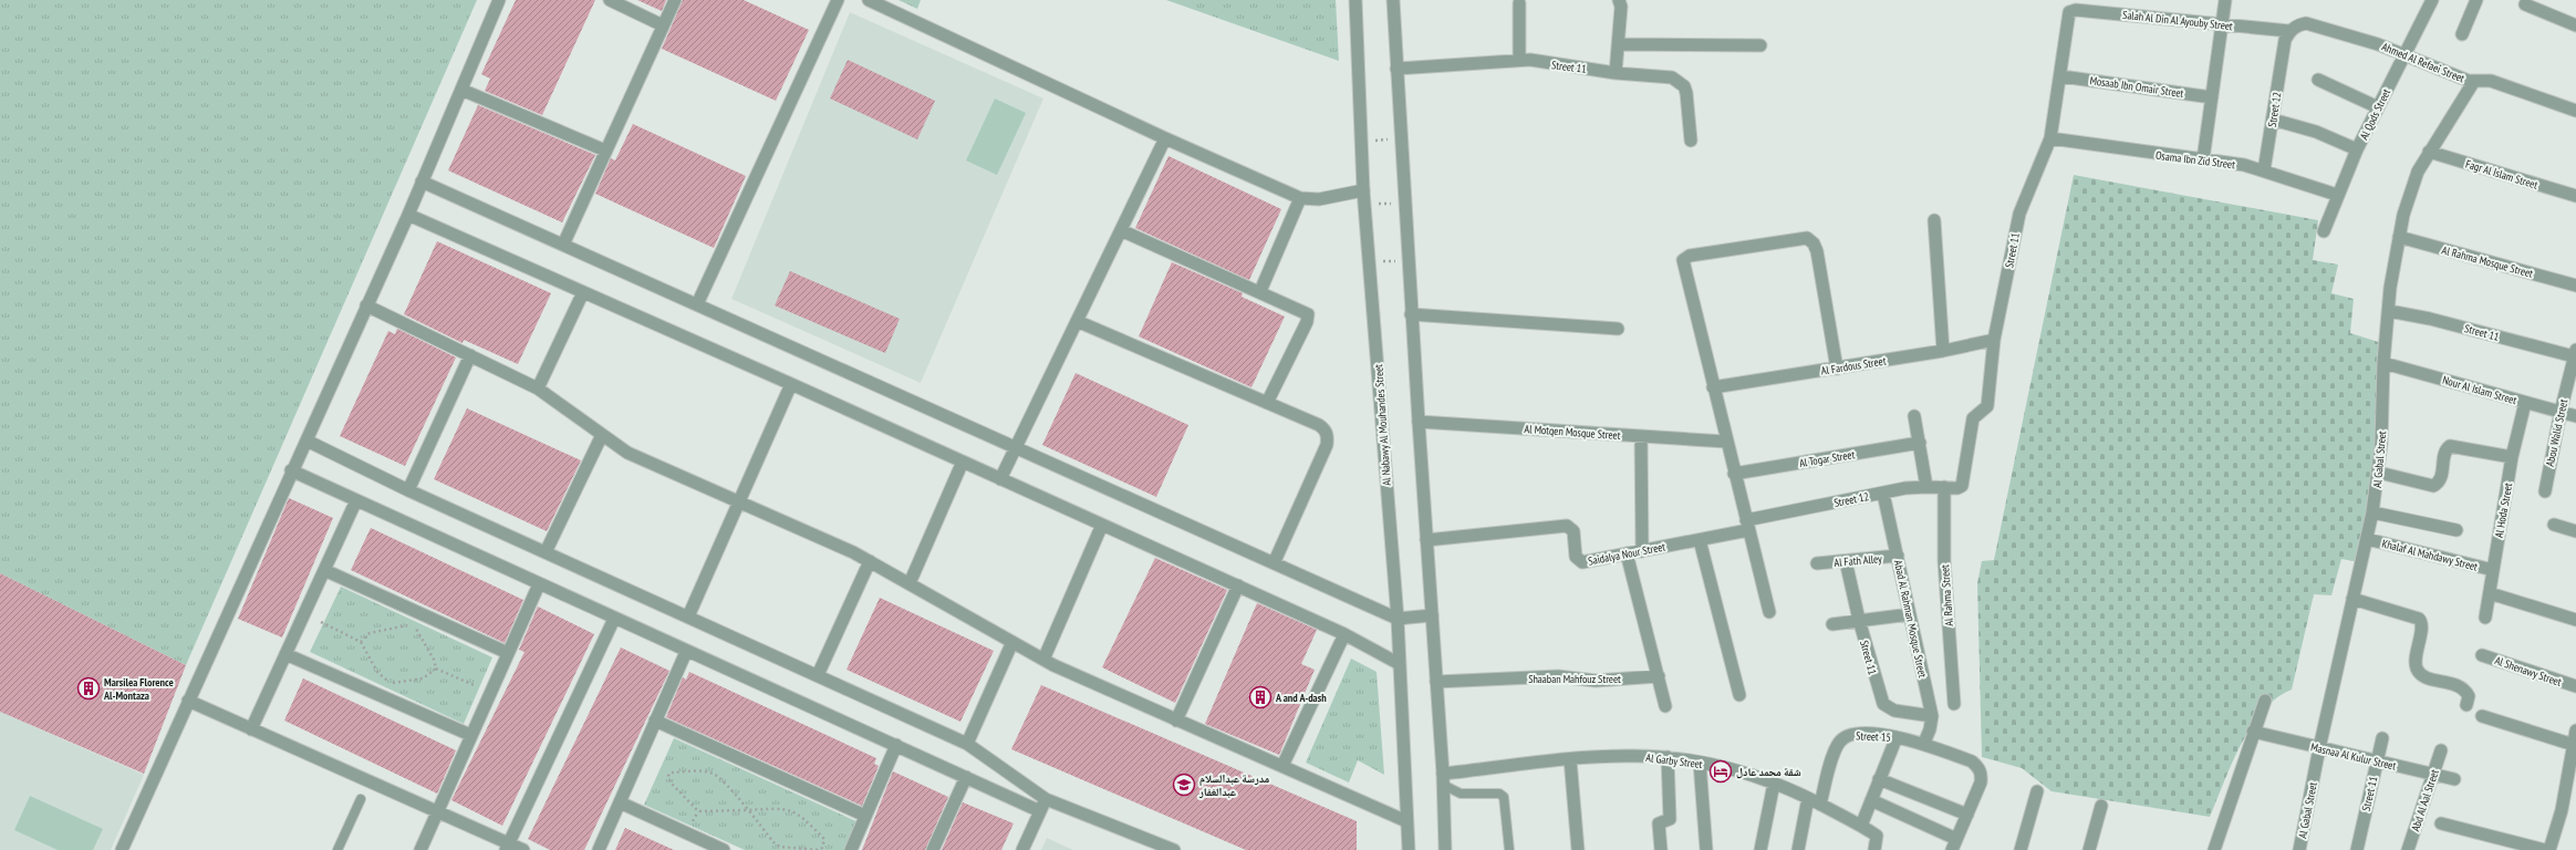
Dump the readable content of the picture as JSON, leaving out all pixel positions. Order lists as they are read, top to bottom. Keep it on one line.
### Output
{"streets":{"street":["Salah Al Din Al Ayouby Street","Ahmed Al Refaei Street","Street 11","Mosaab Ibn Omair Street","Street 12","Al Qods Street","Osama Ibn Zid Street","Fagr Al Islam Street","Al Rahma Mosque Street","Al Fardous Street","Nour Al Islam Street","Al Nabawy Al Mouhandes Street","Al Motqen Mosque Street","Abou Walid Street","Al Togar Street","Al Gabal Street","Al Hoda Street","Saidalya Nour Street","Khalaf Al Mahdawy Street","Al Fath Alley","Al Rahma Street","Abad Al Rahman Mosque Street","Al Shenawy Street","Shaaban Mahfouz Street","Street 15","Masnaa Al Kulur Street","Al Garby Street","Abd Al Aal Street"]},"crossings":[["Salah Al Din Al Ayouby Street","Ahmed Al Refaei Street"],["Salah Al Din Al Ayouby Street","Street 11"],["Salah Al Din Al Ayouby Street","Street 12"],["Ahmed Al Refaei Street","Street 12"],["Ahmed Al Refaei Street","Al Qods Street"],["Ahmed Al Refaei Street","Al Gabal Street"],["Street 11","Mosaab Ibn Omair Street"],["Street 11","Street 12"],["Street 11","Osama Ibn Zid Street"],["Street 11","Al Fardous Street"],["Street 11","Abou Walid Street"],["Street 11","Al Gabal Street"],["Street 11","Al Fath Alley"],["Street 11","Abad Al Rahman Mosque Street"],["Street 11","Masnaa Al Kulur Street"],["Street 12","Osama Ibn Zid Street"],["Street 12","Saidalya Nour Street"],["Street 12","Al Rahma Street"],["Street 12","Abad Al Rahman Mosque Street"],["Al Qods Street","Osama Ibn Zid Street"],["Fagr Al Islam Street","Al Gabal Street"],["Al Rahma Mosque Street","Al Gabal Street"],["Nour Al Islam Street","Abou Walid Street"],["Nour Al Islam Street","Al Gabal Street"],["Nour Al Islam Street","Al Hoda Street"],["Al Gabal Street","Khalaf Al Mahdawy Street"],["Al Gabal Street","Masnaa Al Kulur Street"],["Al Hoda Street","Khalaf Al Mahdawy Street"],["Al Fath Alley","Abad Al Rahman Mosque Street"],["Abad Al Rahman Mosque Street","Street 15"],["Street 15","Al Garby Street"],["Masnaa Al Kulur Street","Abd Al Aal Street"]],"places":{"building":["Marsilea Florence Al-Montaza","A and A-dash"],"hotel":["شقة محمد عادل"],"school or university":["مدرسة عبدالسلام عبدالغفار"]}}
